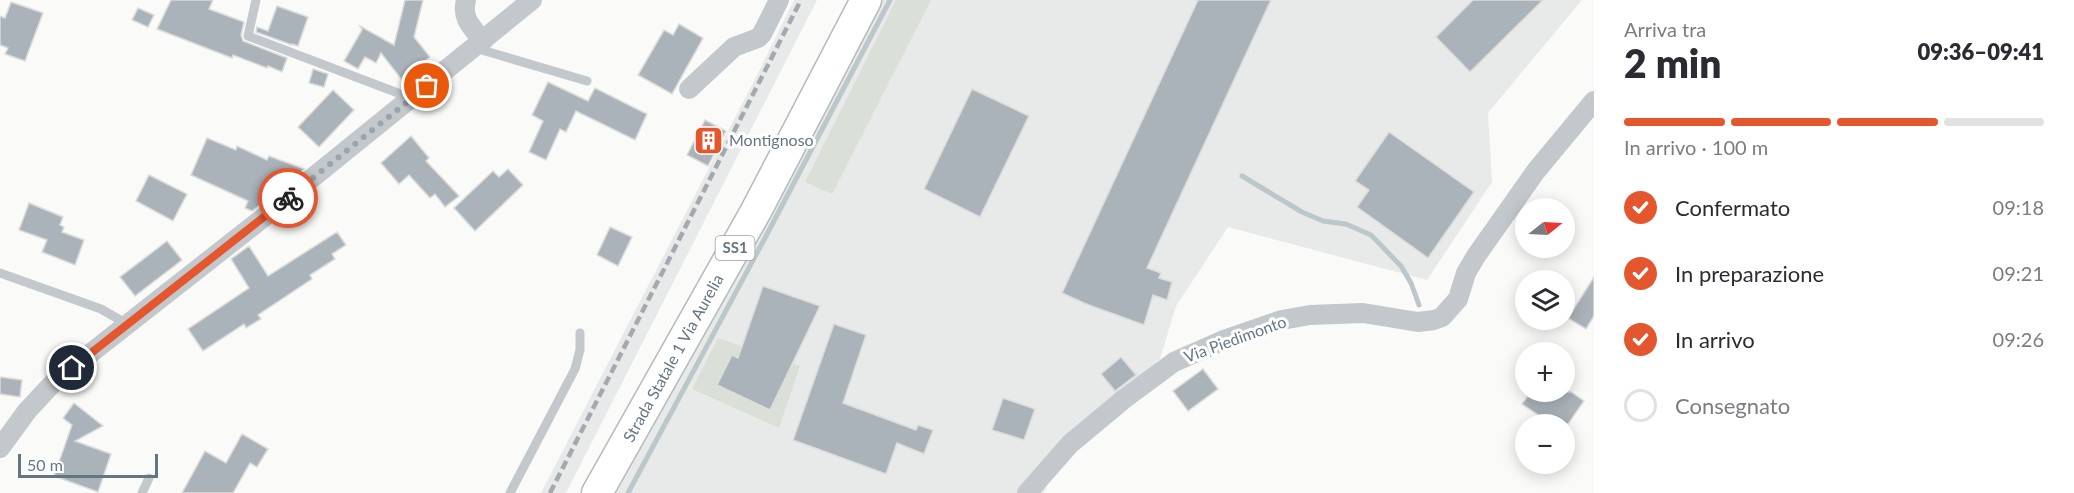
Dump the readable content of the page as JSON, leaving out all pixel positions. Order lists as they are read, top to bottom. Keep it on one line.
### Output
{"streets":{"main road":["SS1","Strada Statale 1 Via Aurelia"],"street":["Via Piedimonto"]},"places":{"building":["Montignoso"]},"scale_bar":"50 m","north":"right","page":{"heading":["2 min","Arriva tra","09:36–09:41"],"bar":"In arrivo · 100 m","list":[["Confermato","09:18"],["In preparazione","09:21"],["In arrivo","09:26"],"Consegnato"],"map_buttons":["+","−"],"scale":"50 m"}}
